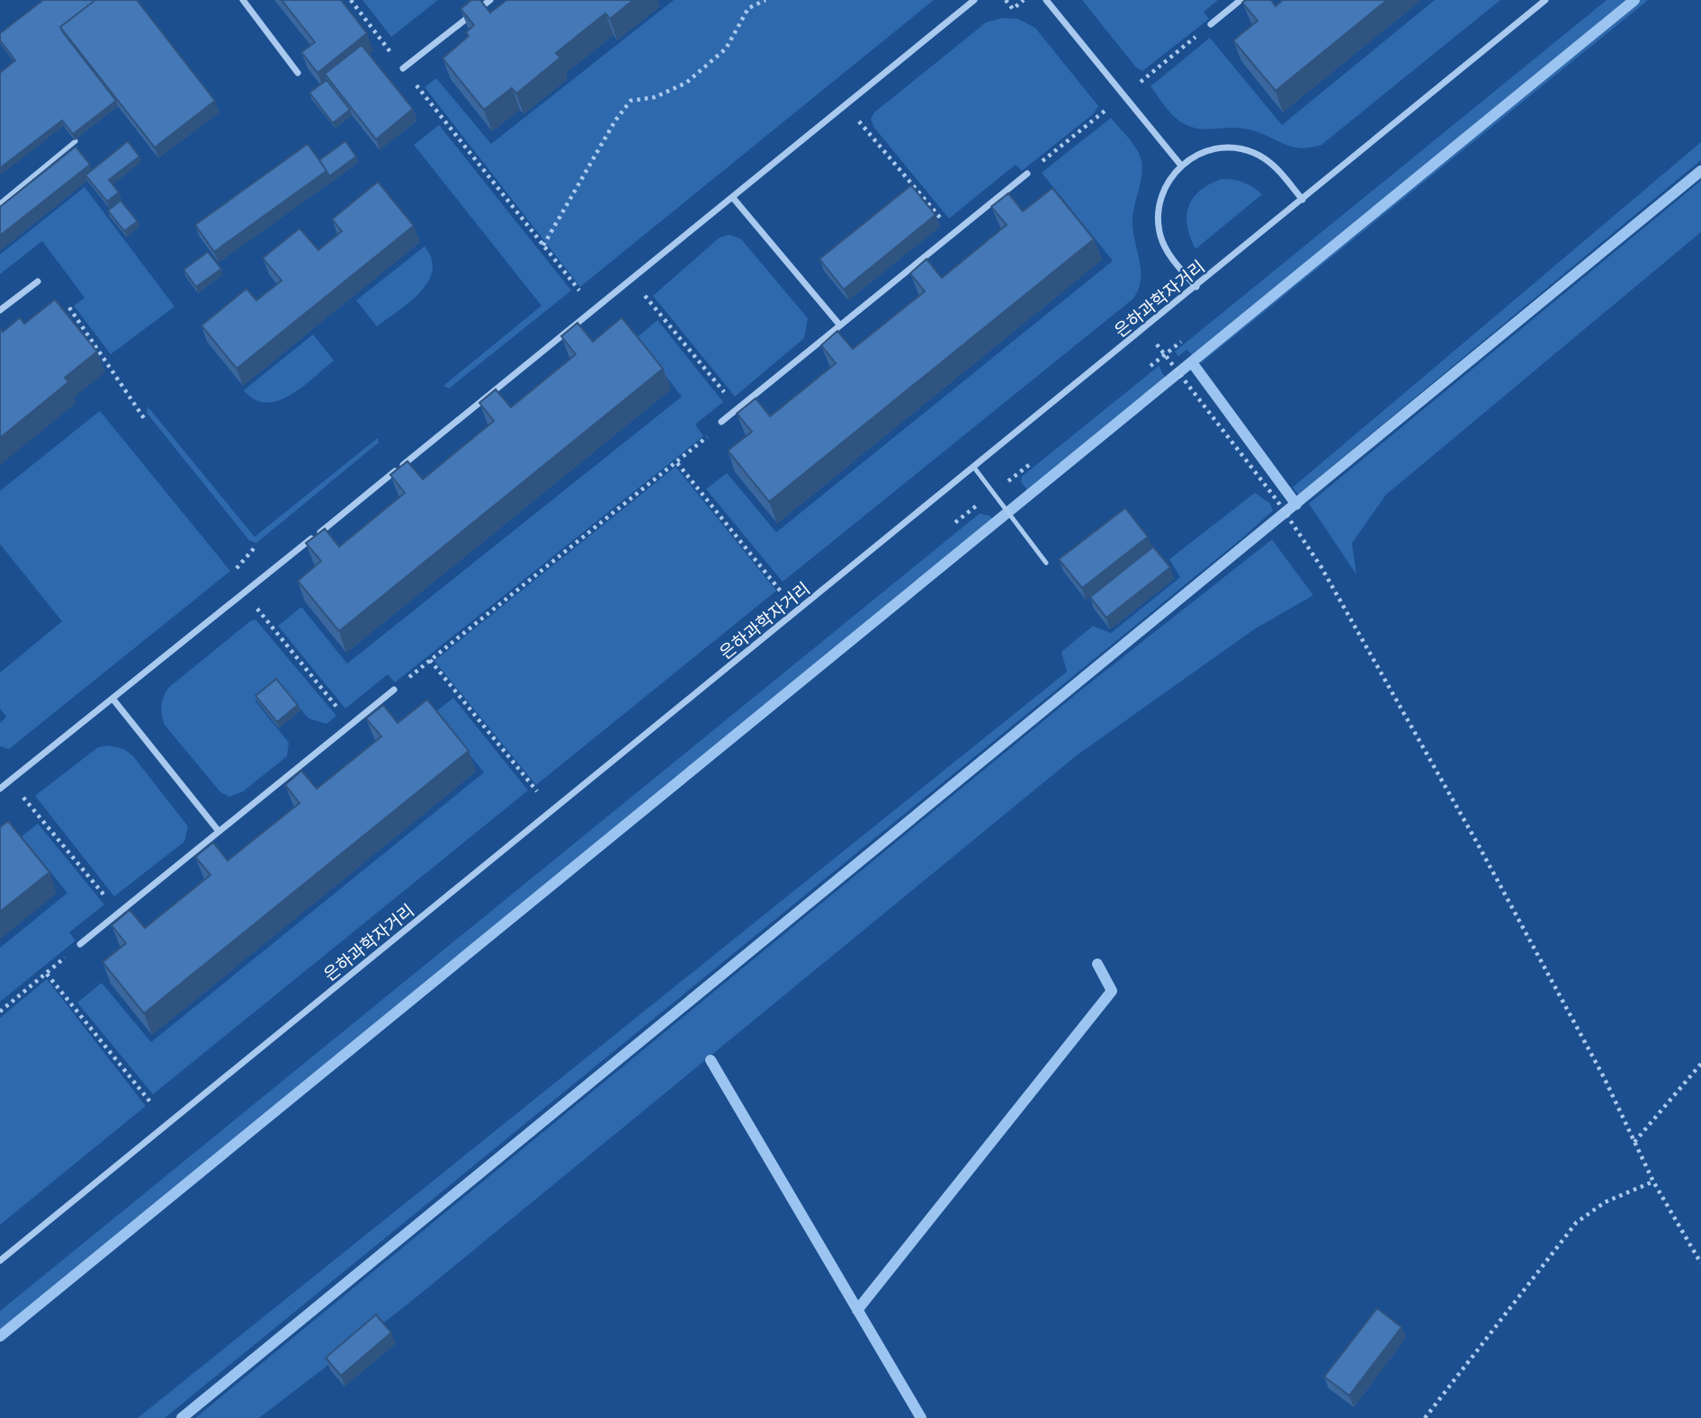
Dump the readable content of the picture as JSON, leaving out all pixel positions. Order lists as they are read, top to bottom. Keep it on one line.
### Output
{"streets":{"street":["은하과학자거리"]}}
